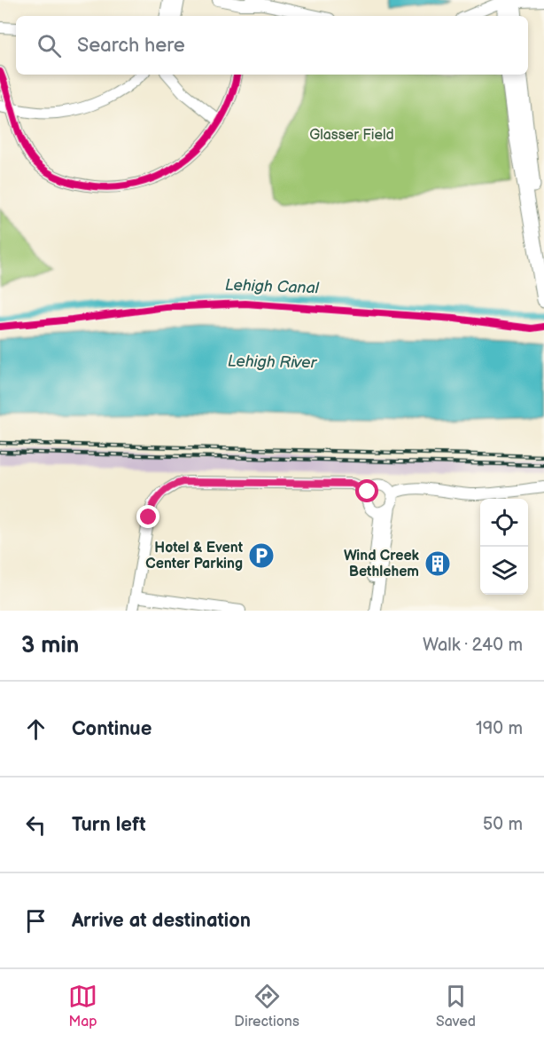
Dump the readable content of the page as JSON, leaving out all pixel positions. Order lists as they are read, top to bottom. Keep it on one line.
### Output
{"water":["Lehigh Canal","Lehigh River"],"parks":["Glasser Field"],"places":{"parking":["Hotel & Event Center Parking"],"building":["Wind Creek Bethlehem"]},"page":{"search":"Search here","heading":["3 min","Walk · 240 m"],"list":[["Continue","190 m"],["Turn left","50 m"],"Arrive at destination"],"nav":["Map","Directions","Saved"]}}
